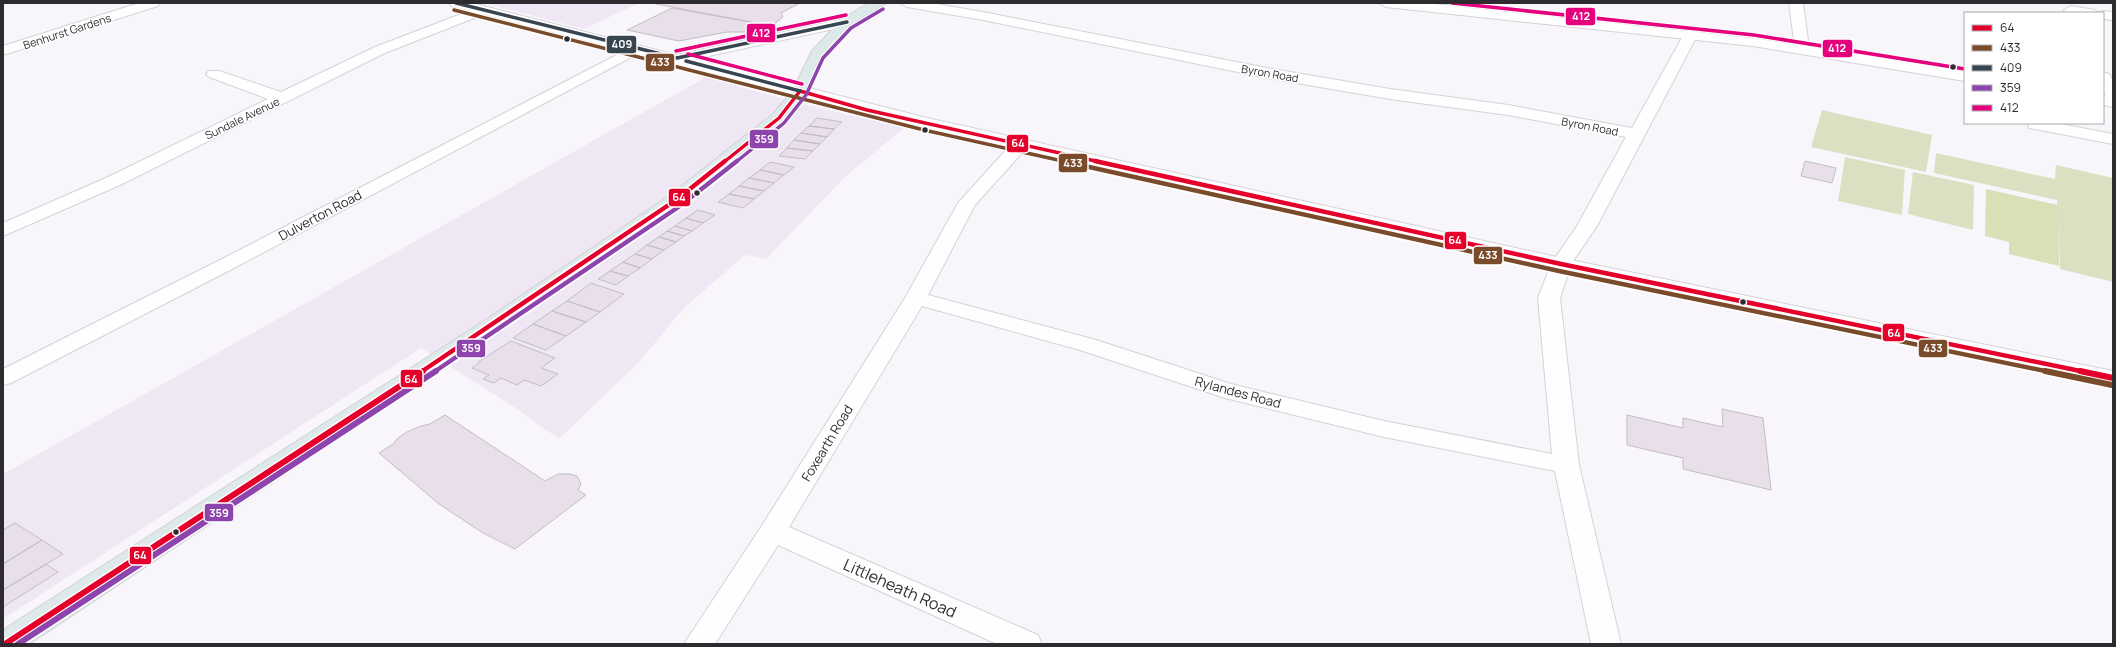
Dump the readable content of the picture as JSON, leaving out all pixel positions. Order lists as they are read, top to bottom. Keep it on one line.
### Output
{"streets":{"street":["Benhurst Gardens","Byron Road","Sundale Avenue","Dulverton Road","Rylandes Road","Foxearth Road","Littleheath Road"]},"crossings":[["Rylandes Road","Foxearth Road"],["Foxearth Road","Littleheath Road"]],"lines":["transit line 409","transit line 412","transit line 359","transit line 433","transit line 64"],"legend":["64","433","409","359","412"]}
